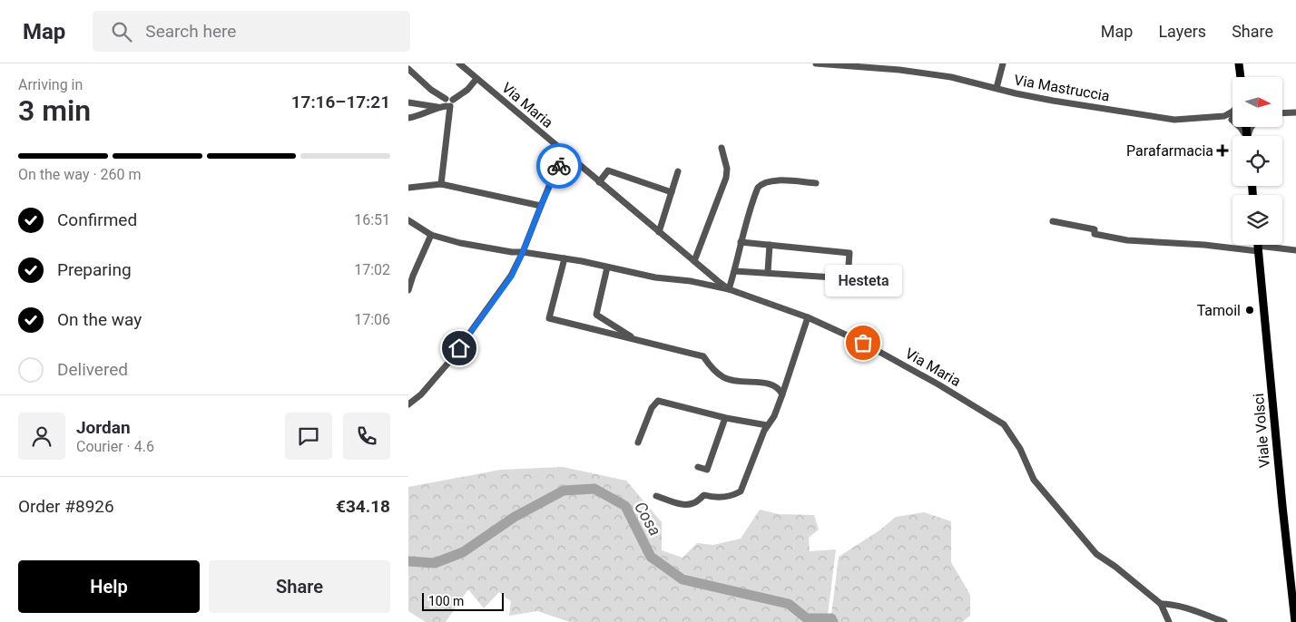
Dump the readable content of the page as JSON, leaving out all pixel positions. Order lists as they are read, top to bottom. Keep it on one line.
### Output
{"streets":{"main road":["Viale Volsci"],"street":["Via Mastruccia","Via Maria"]},"water":["Cosa"],"places":{"health":["Parafarmacia"],"other":["Tamoil","Hesteta"]},"scale_bar":"100 m","north":"right","page":{"header":"Map","search":"Search here","nav":["Map","Layers","Share"],"heading":["3 min","Arriving in","17:16–17:21"],"panel":["Jordan","Courier · 4.6","Order #8926","€34.18"],"bar":"On the way · 260 m","list":[["Confirmed","16:51"],["Preparing","17:02"],["On the way","17:06"],"Delivered"],"bubble":"Hesteta","buttons":["Help","Share"],"scale":"100 m"}}
